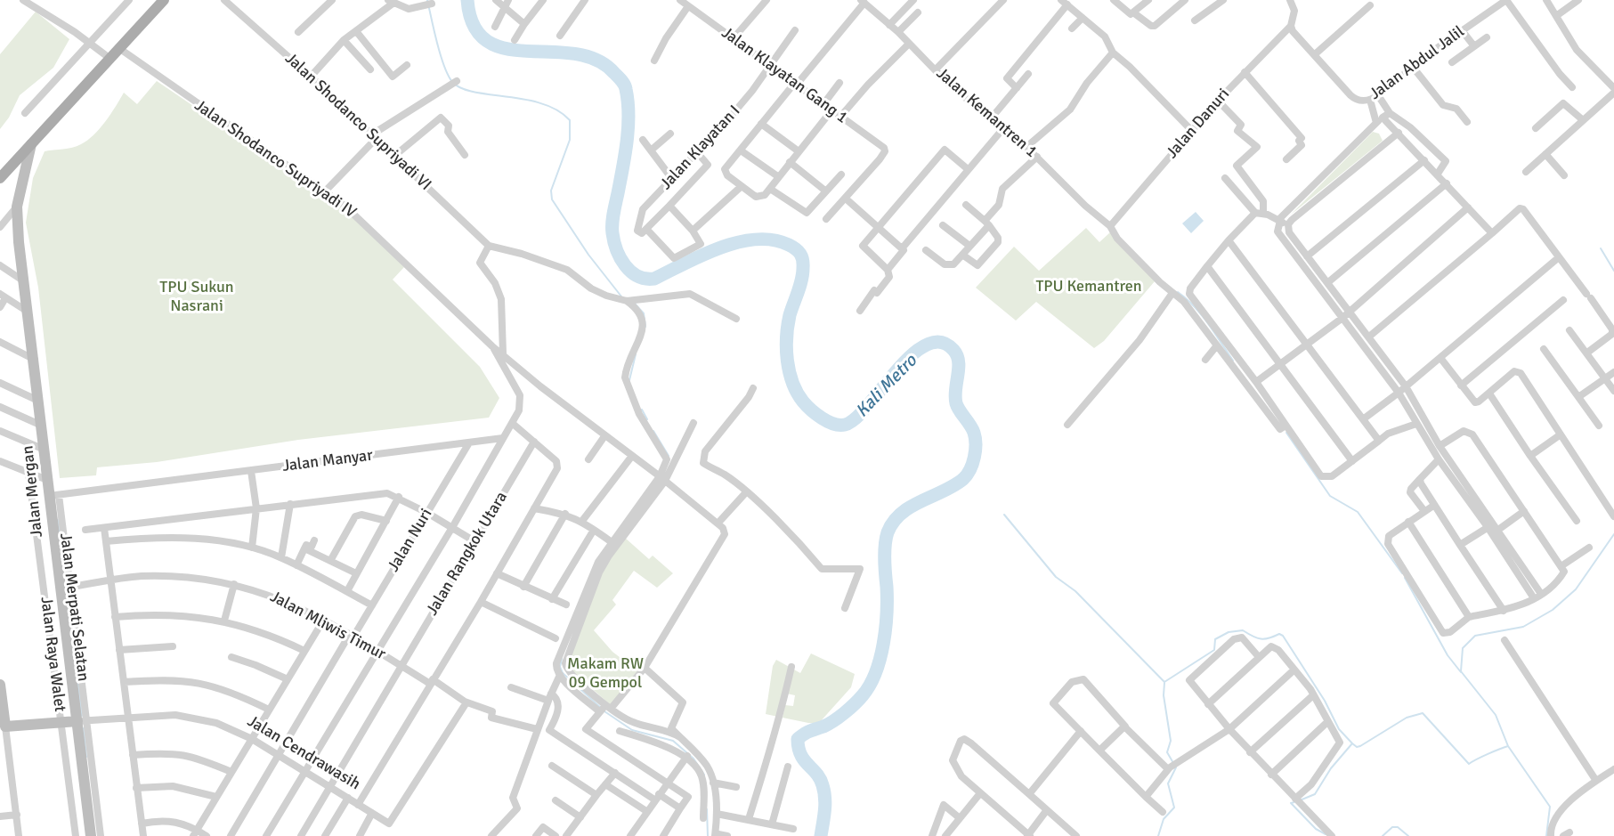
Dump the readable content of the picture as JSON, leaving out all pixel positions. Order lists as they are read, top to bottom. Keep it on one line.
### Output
{"streets":{"street":["Jalan Abdul Jalil","Jalan Klayatan Gang 1","Jalan Kemantren 1","Jalan Shodanco Supriyadi VI","Jalan Danuri","Jalan Klayatan I","Jalan Shodanco Supriyadi IV","Jalan Manyar","Jalan Mergan","Jalan Nuri","Jalan Rangkok Utara","Jalan Mliwis Timur","Jalan Raya Walet","Jalan Cendrawasih"]},"crossings":[["Jalan Abdul Jalil","Jalan Danuri"],["Jalan Klayatan Gang 1","Jalan Klayatan I"],["Jalan Kemantren 1","Jalan Danuri"],["Jalan Manyar","Jalan Mergan"],["Jalan Manyar","Jalan Nuri"],["Jalan Mergan","Jalan Mliwis Timur"],["Jalan Mergan","Jalan Cendrawasih"],["Jalan Nuri","Jalan Mliwis Timur"],["Jalan Nuri","Jalan Cendrawasih"],["Jalan Rangkok Utara","Jalan Mliwis Timur"],["Jalan Rangkok Utara","Jalan Cendrawasih"],["Jalan Mliwis Timur","Jalan Cendrawasih"],["Jalan Raya Walet","Jalan Cendrawasih"]],"water":["Kali Metro"],"parks":["TPU Kemantren","TPU Sukun Nasrani","Makam RW 09 Gempol"]}
